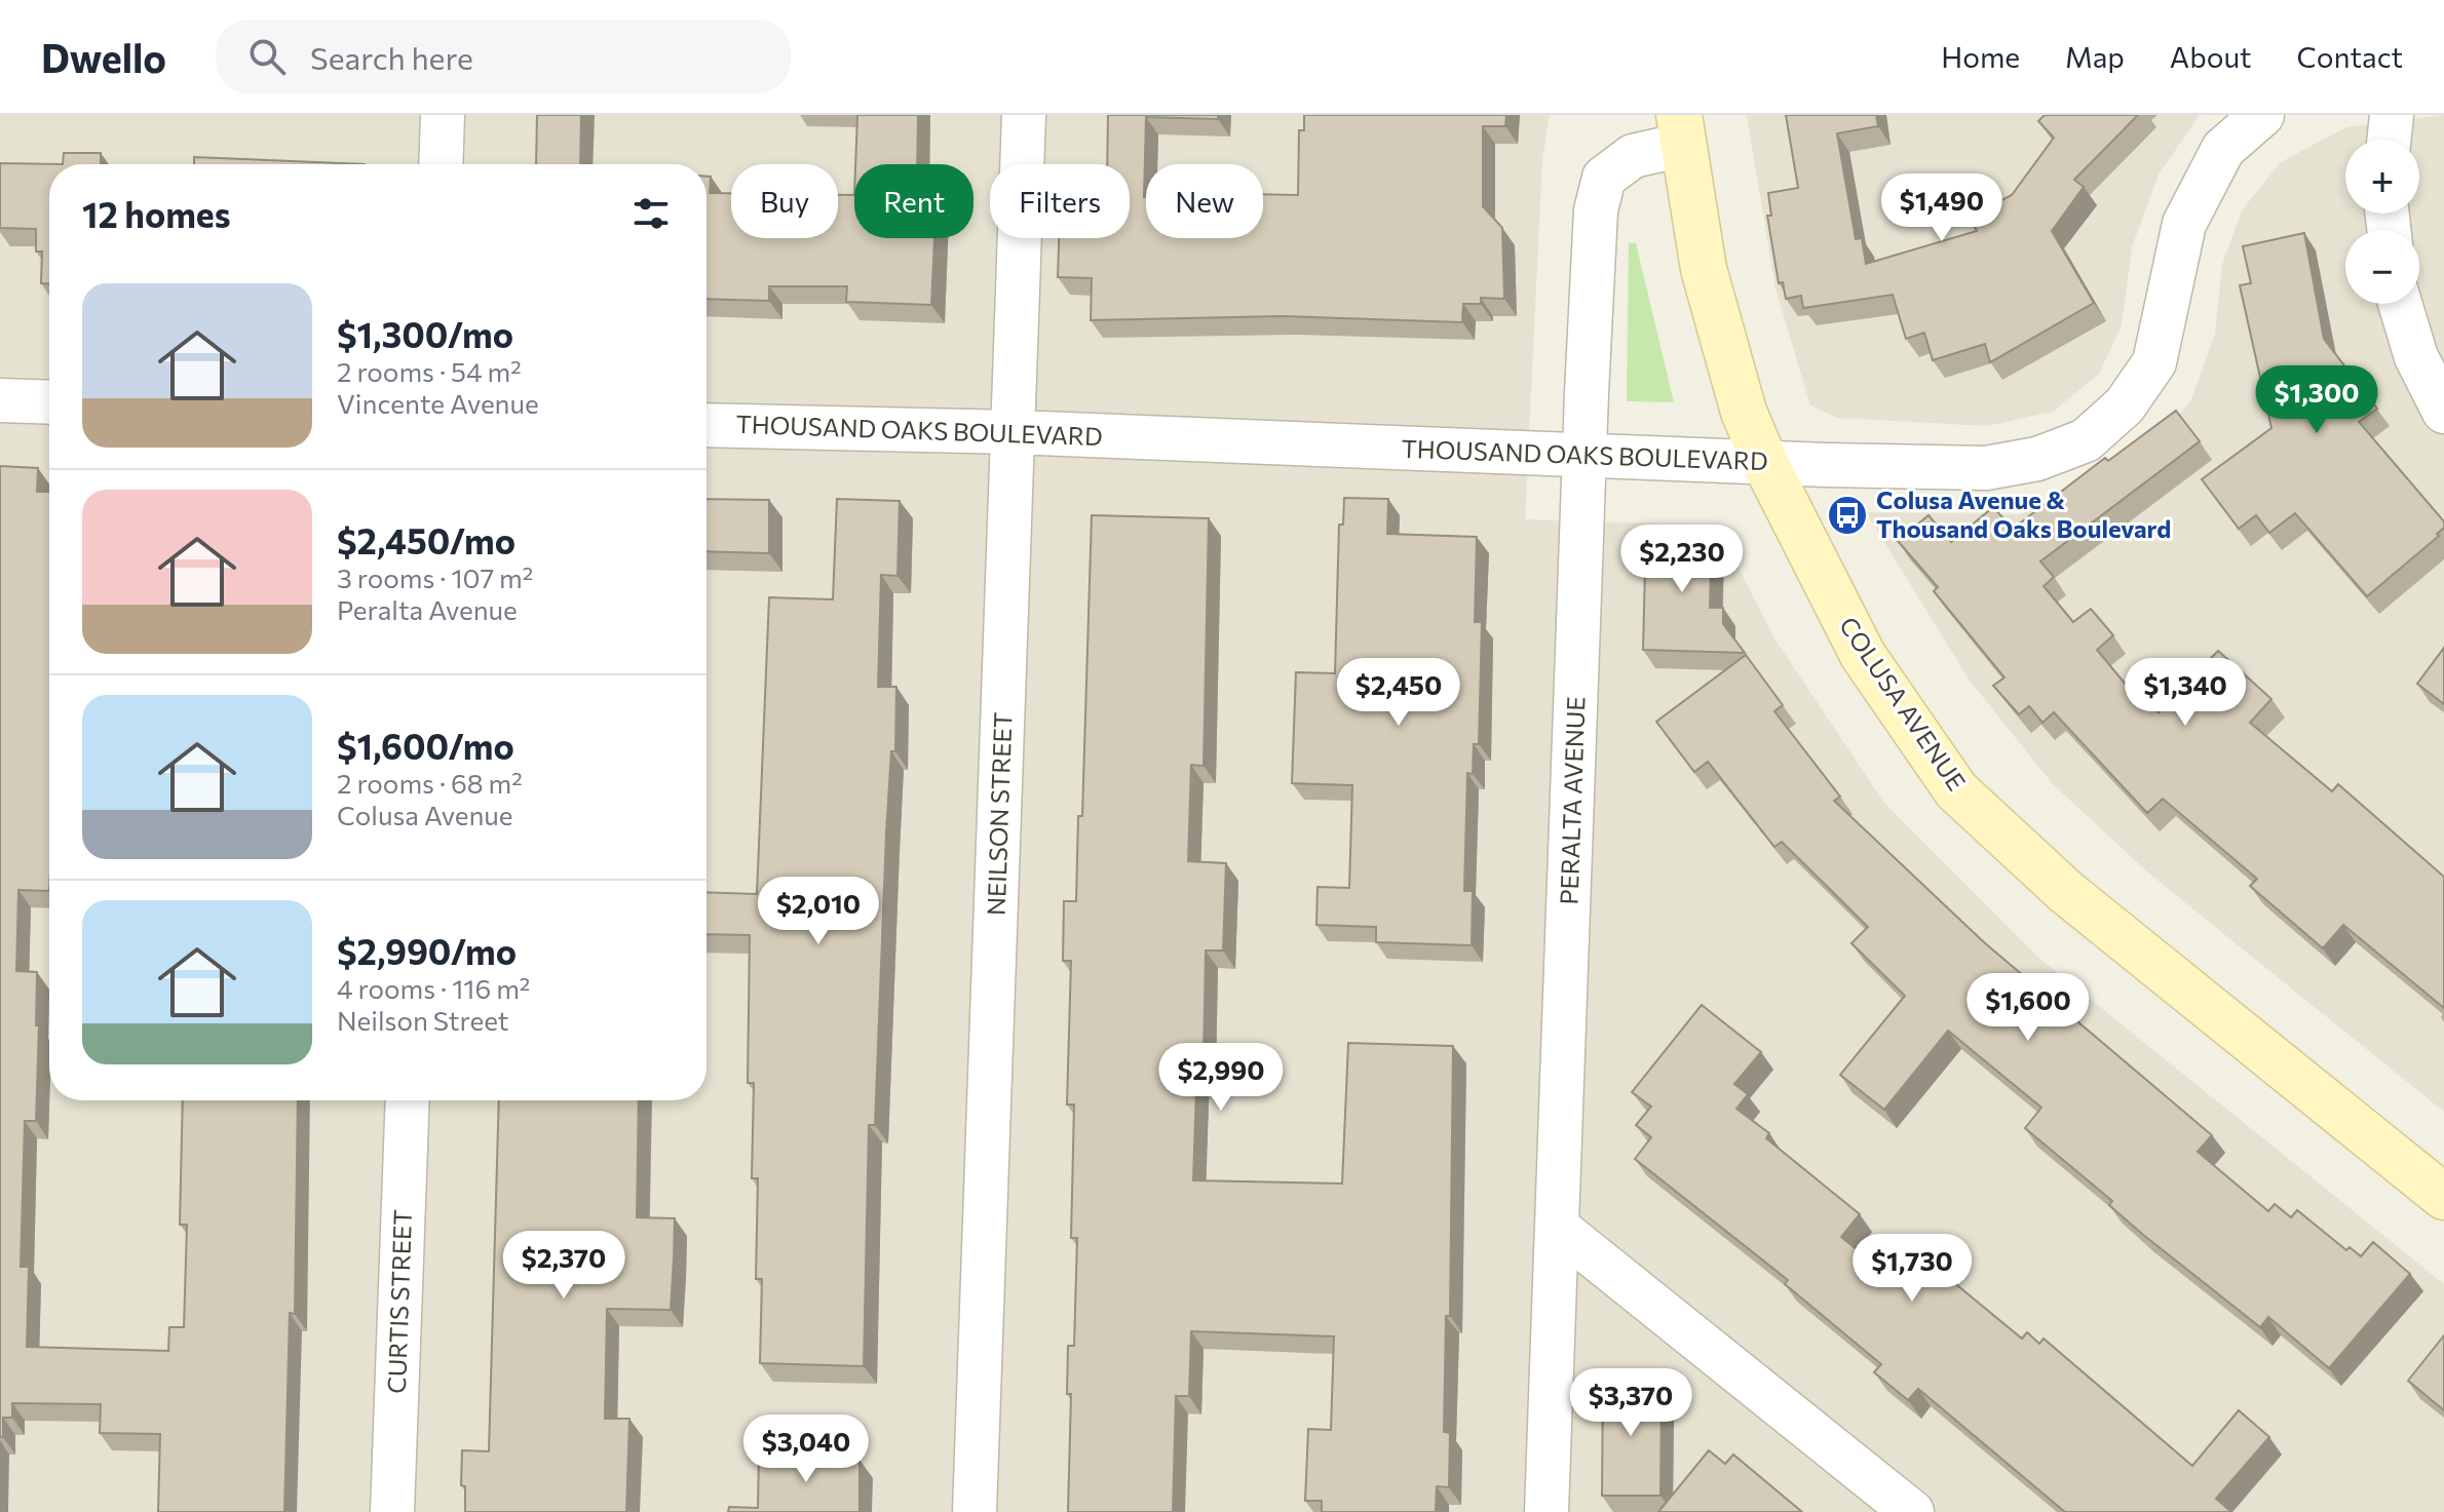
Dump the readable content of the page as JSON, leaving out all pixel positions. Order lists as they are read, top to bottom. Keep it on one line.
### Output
{"streets":{"street":["THOUSAND OAKS BOULEVARD","COLUSA AVENUE","PERALTA AVENUE","NEILSON STREET","CURTIS STREET"]},"crossings":[["THOUSAND OAKS BOULEVARD","COLUSA AVENUE"],["THOUSAND OAKS BOULEVARD","PERALTA AVENUE"],["THOUSAND OAKS BOULEVARD","NEILSON STREET"],["COLUSA AVENUE","PERALTA AVENUE"]],"places":{"bus stop":["Colusa Avenue & Thousand Oaks Boulevard"]},"page":{"header":"Dwello","search":"Search here","nav":["Home","Map","About","Contact"],"map_buttons":["+","−"],"chip":["Buy","Rent","Filters","New"],"heading":"12 homes","price":["$1,490","$1,300","$2,230","$2,450","$1,340","$2,010","$1,600","$2,990","$2,370","$1,730","$3,370","$3,040"],"list":[{"name":"$1,300/mo","note":"2 rooms · 54 m² · Vincente Avenue"},{"name":"$2,450/mo","note":"3 rooms · 107 m² · Peralta Avenue"},{"name":"$1,600/mo","note":"2 rooms · 68 m² · Colusa Avenue"},{"name":"$2,990/mo","note":"4 rooms · 116 m² · Neilson Street"}]}}
